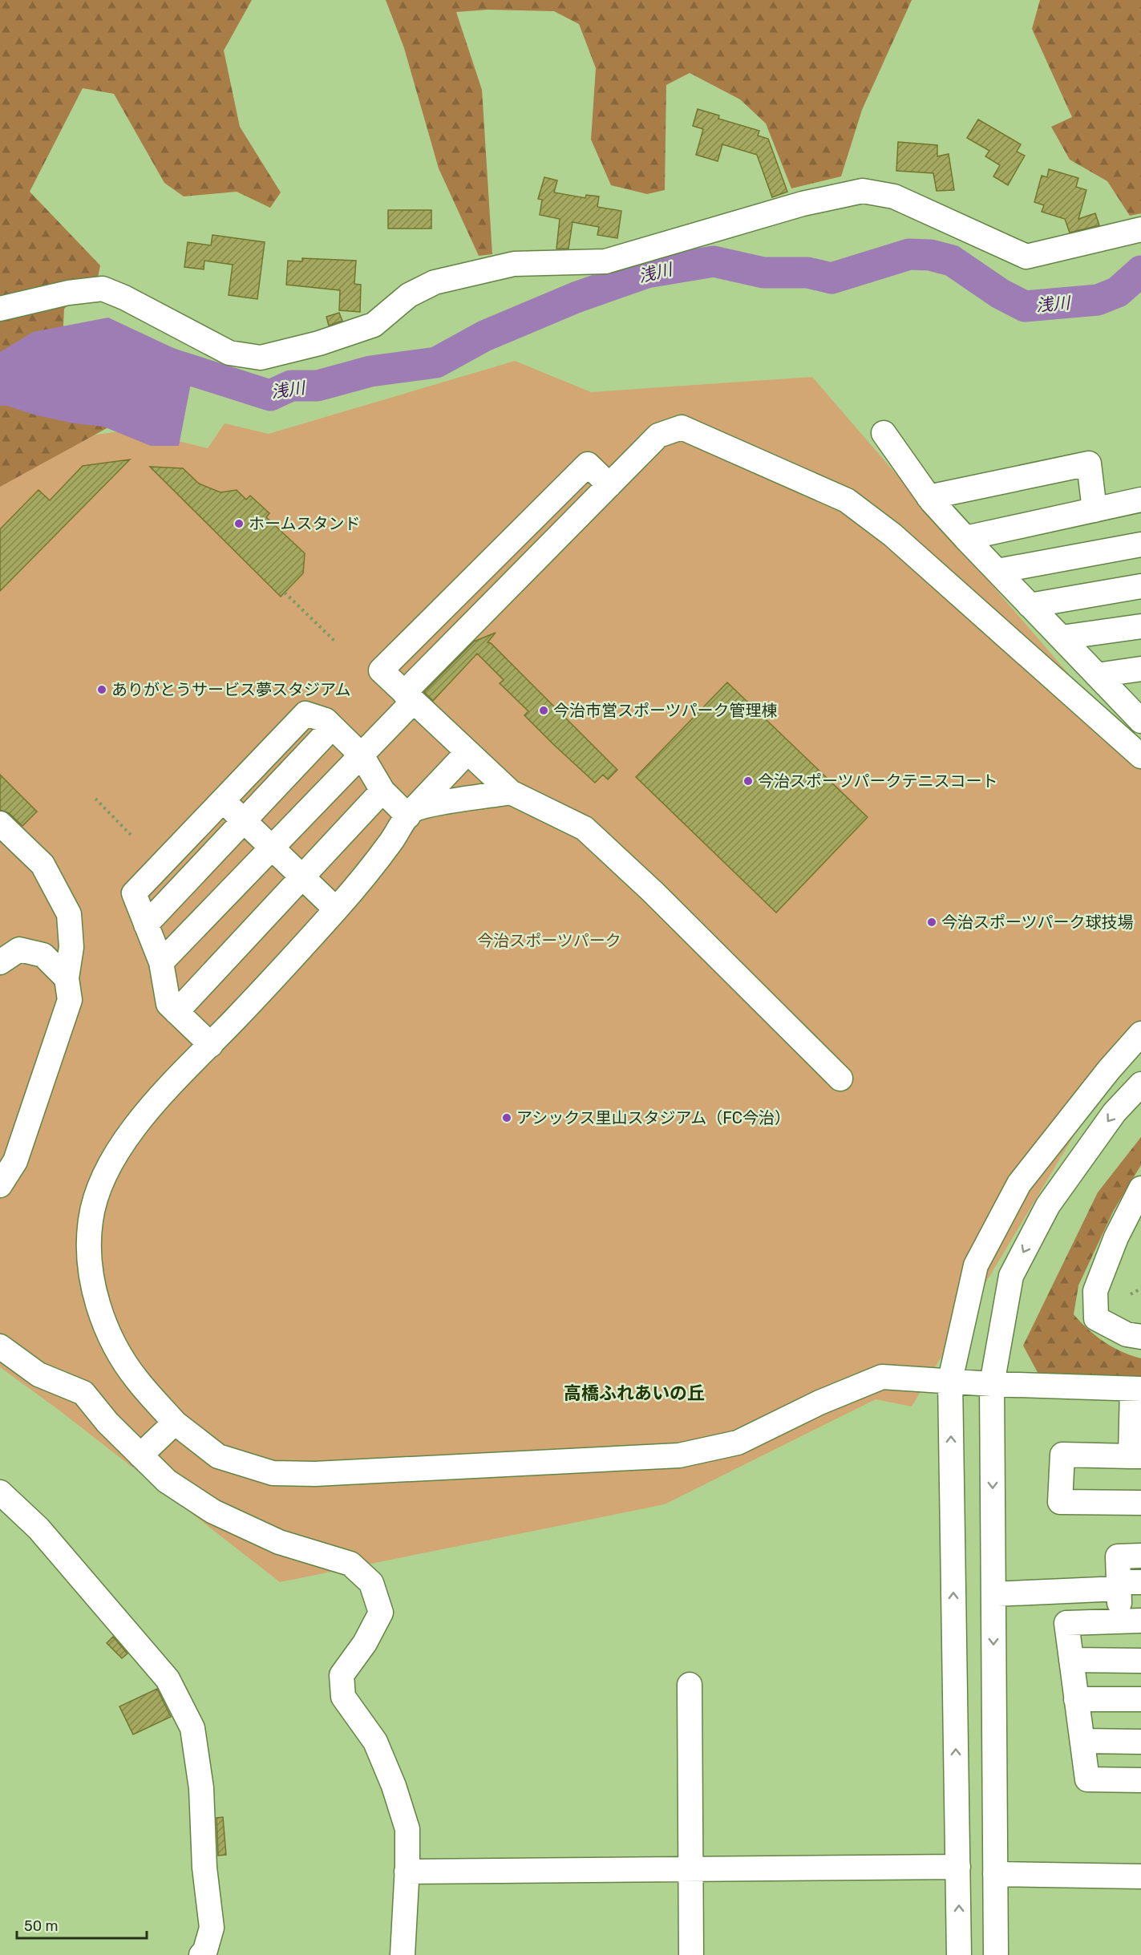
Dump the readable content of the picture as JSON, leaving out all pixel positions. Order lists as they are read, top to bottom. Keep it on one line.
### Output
{"districts":["高橋ふれあいの丘"],"water":["浅川"],"parks":["今治スポーツパーク"],"places":["ホームスタンド","ありがとうサービス夢スタジアム","今治市営スポーツパーク管理棟","今治スポーツパークテニスコート","今治スポーツパーク球技場","アシックス里山スタジアム（FC今治）"],"scale_bar":"50 m"}
